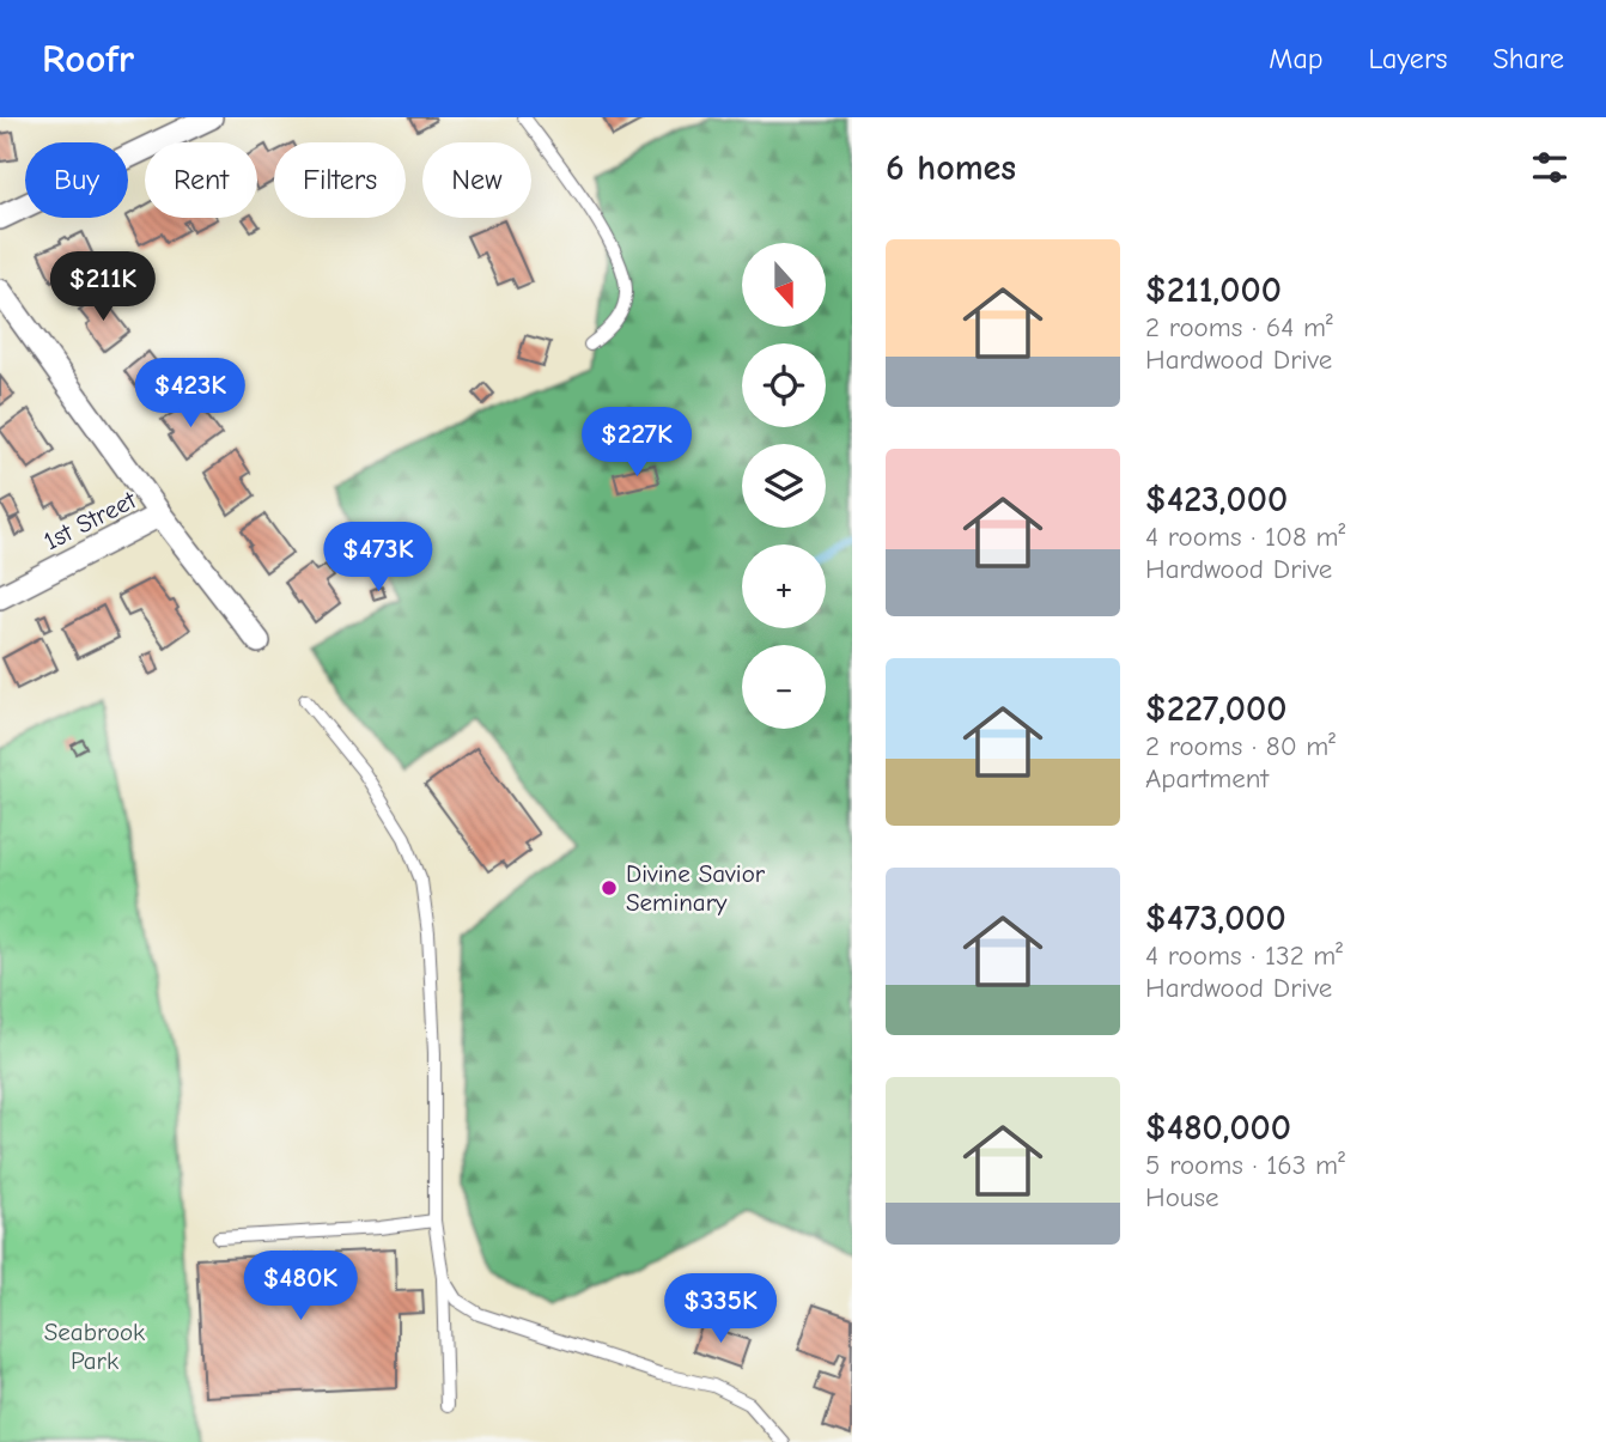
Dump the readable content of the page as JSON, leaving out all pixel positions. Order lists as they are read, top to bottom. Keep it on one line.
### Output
{"streets":{"street":["1st Street"]},"parks":["Seabrook Park"],"places":["Divine Savior Seminary"],"north":"bottom","page":{"header":"Roofr","nav":["Map","Layers","Share"],"heading":"6 homes","chip":["Buy","Rent","Filters","New"],"list":[{"name":"$211,000","note":"2 rooms · 64 m² · Hardwood Drive"},{"name":"$423,000","note":"4 rooms · 108 m² · Hardwood Drive"},{"name":"$227,000","note":"2 rooms · 80 m² · Apartment"},{"name":"$473,000","note":"4 rooms · 132 m² · Hardwood Drive"},{"name":"$480,000","note":"5 rooms · 163 m² · House"}],"map_buttons":["+","−"],"price":["$211K","$423K","$227K","$473K","$480K","$335K"]}}
